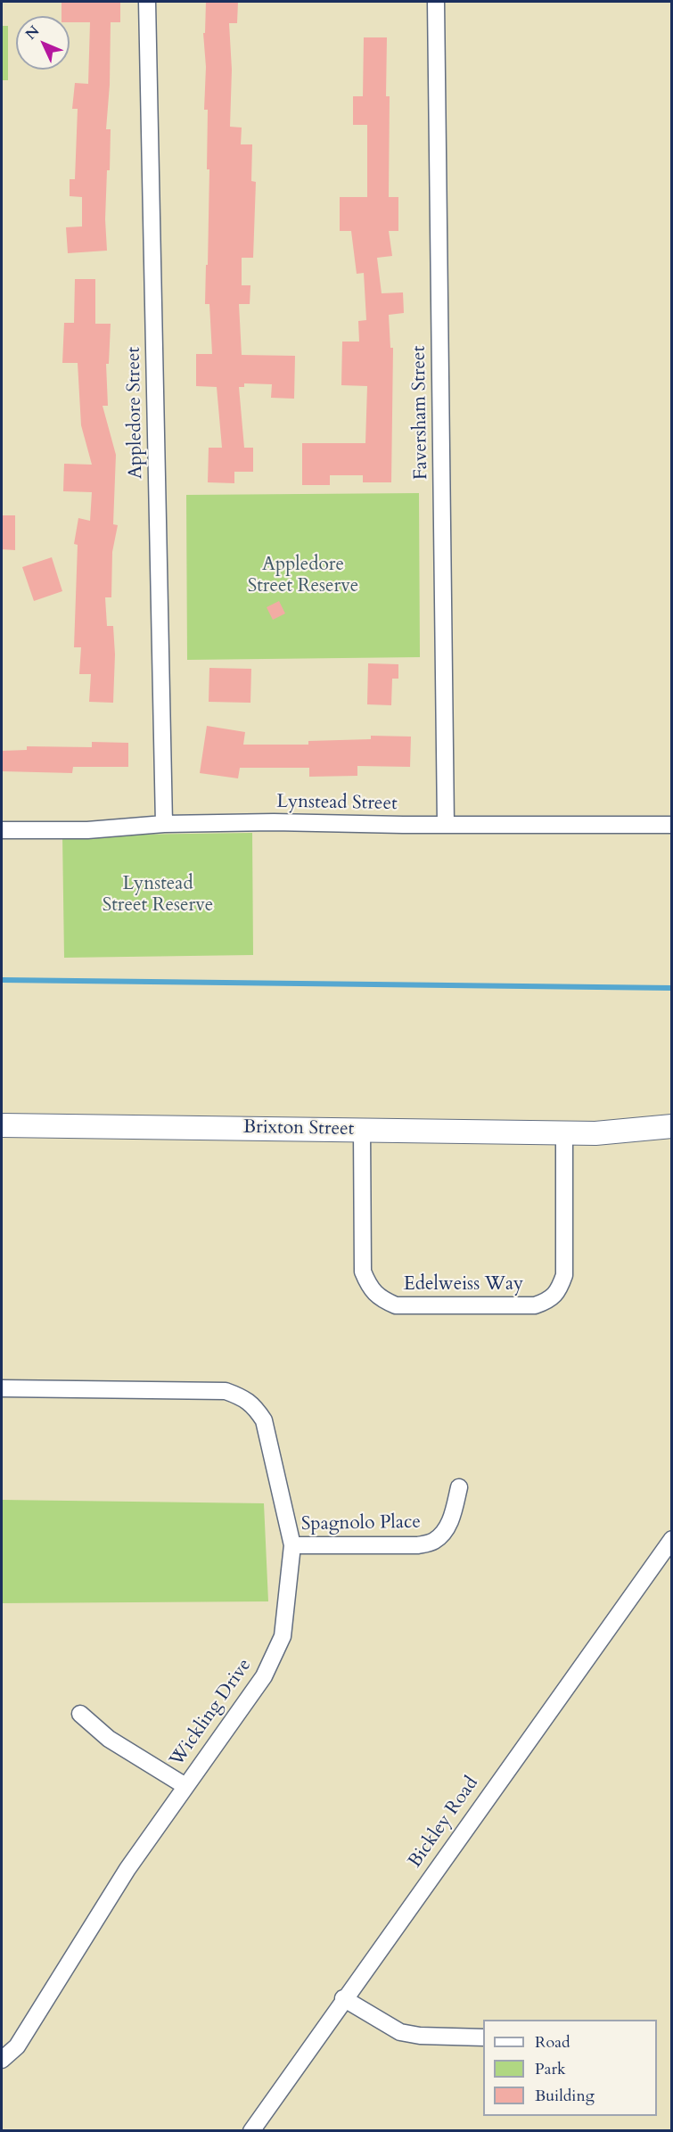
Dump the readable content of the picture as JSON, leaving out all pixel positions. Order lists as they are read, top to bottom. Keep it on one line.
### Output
{"streets":{"main road":["Brixton Street"],"street":["Appledore Street","Faversham Street","Lynstead Street","Edelweiss Way","Spagnolo Place","Wickling Drive","Bickley Road"]},"crossings":[["Appledore Street","Lynstead Street"],["Faversham Street","Lynstead Street"],["Brixton Street","Edelweiss Way"],["Spagnolo Place","Wickling Drive"]],"parks":["Appledore Street Reserve","Lynstead Street Reserve"],"legend":["Road","Park","Building"],"north":"top left"}
